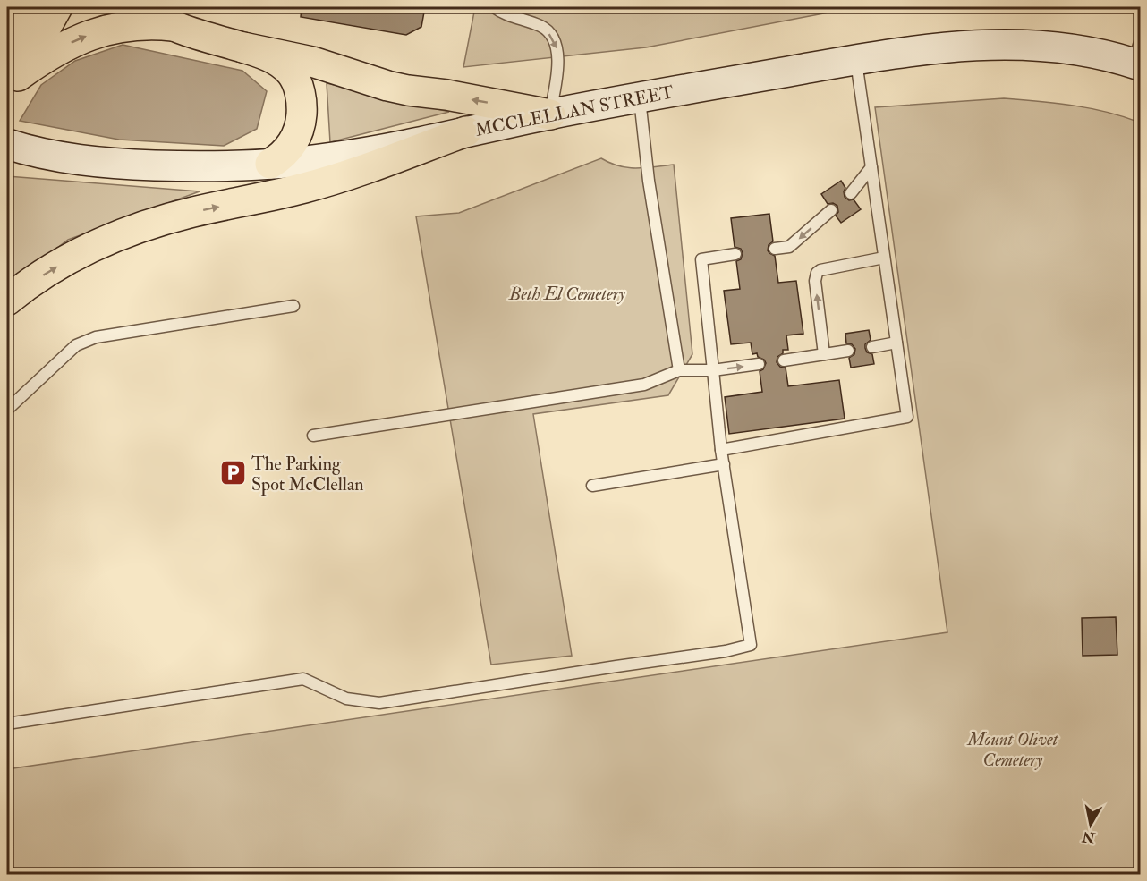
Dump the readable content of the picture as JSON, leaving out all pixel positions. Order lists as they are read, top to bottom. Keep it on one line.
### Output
{"streets":{"main road":["MCCLELLAN STREET"]},"parks":["Beth El Cemetery","Mount Olivet Cemetery"],"places":{"parking":["The Parking Spot McClellan"]},"north":"bottom"}
